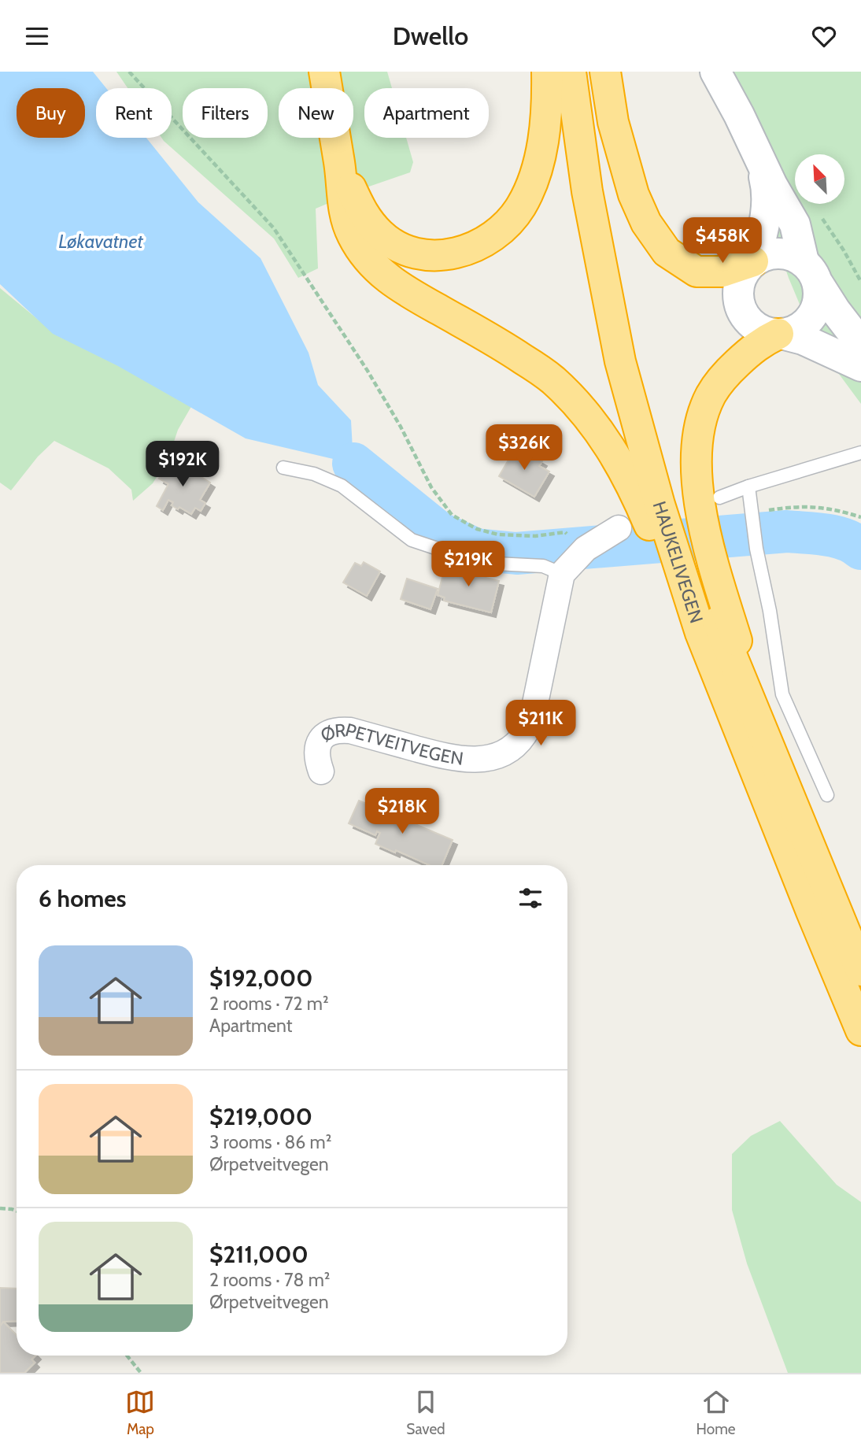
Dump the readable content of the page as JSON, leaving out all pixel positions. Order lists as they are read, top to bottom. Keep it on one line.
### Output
{"streets":{"highway":["HAUKELIVEGEN"],"street":["ØRPETVEITVEGEN"]},"water":["Løkavatnet"],"north":"top left","page":{"header":"Dwello","chip":["Buy","Rent","Filters","New","Apartment"],"price":["$458K","$326K","$192K","$219K","$211K","$218K"],"heading":"6 homes","list":[{"name":"$192,000","note":"2 rooms · 72 m² · Apartment"},{"name":"$219,000","note":"3 rooms · 86 m² · Ørpetveitvegen"},{"name":"$211,000","note":"2 rooms · 78 m² · Ørpetveitvegen"}],"tabs":["Map","Saved","Home"]}}
